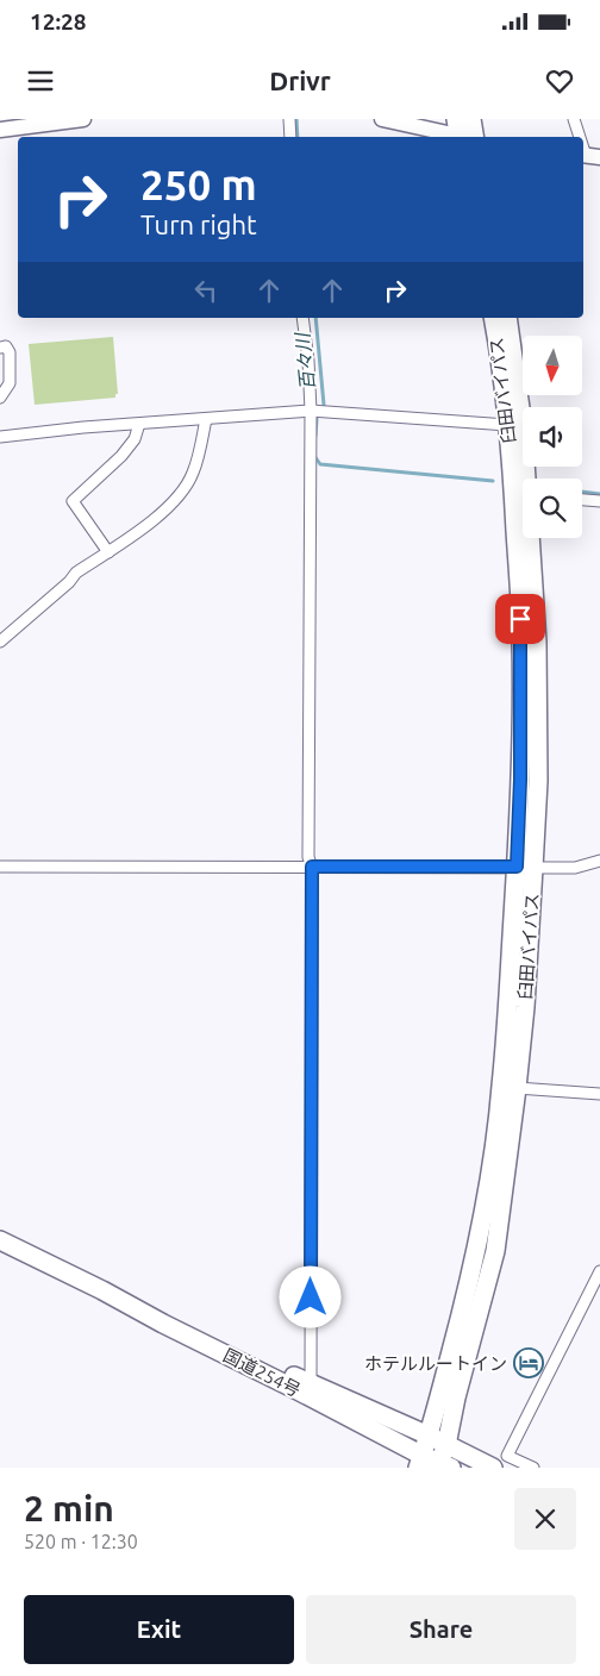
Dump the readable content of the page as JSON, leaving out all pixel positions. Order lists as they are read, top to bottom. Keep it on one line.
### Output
{"streets":{"highway":["臼田バイパス","国道254号"]},"crossings":[["臼田バイパス","国道254号"]],"water":["百々川"],"places":{"hotel":["ホテルルートイン"]},"north":"bottom","page":{"status":"12:28","header":"Drivr","turn":["250 m","Turn right"],"heading":["2 min","520 m · 12:30"],"buttons":["Exit","Share"]}}
